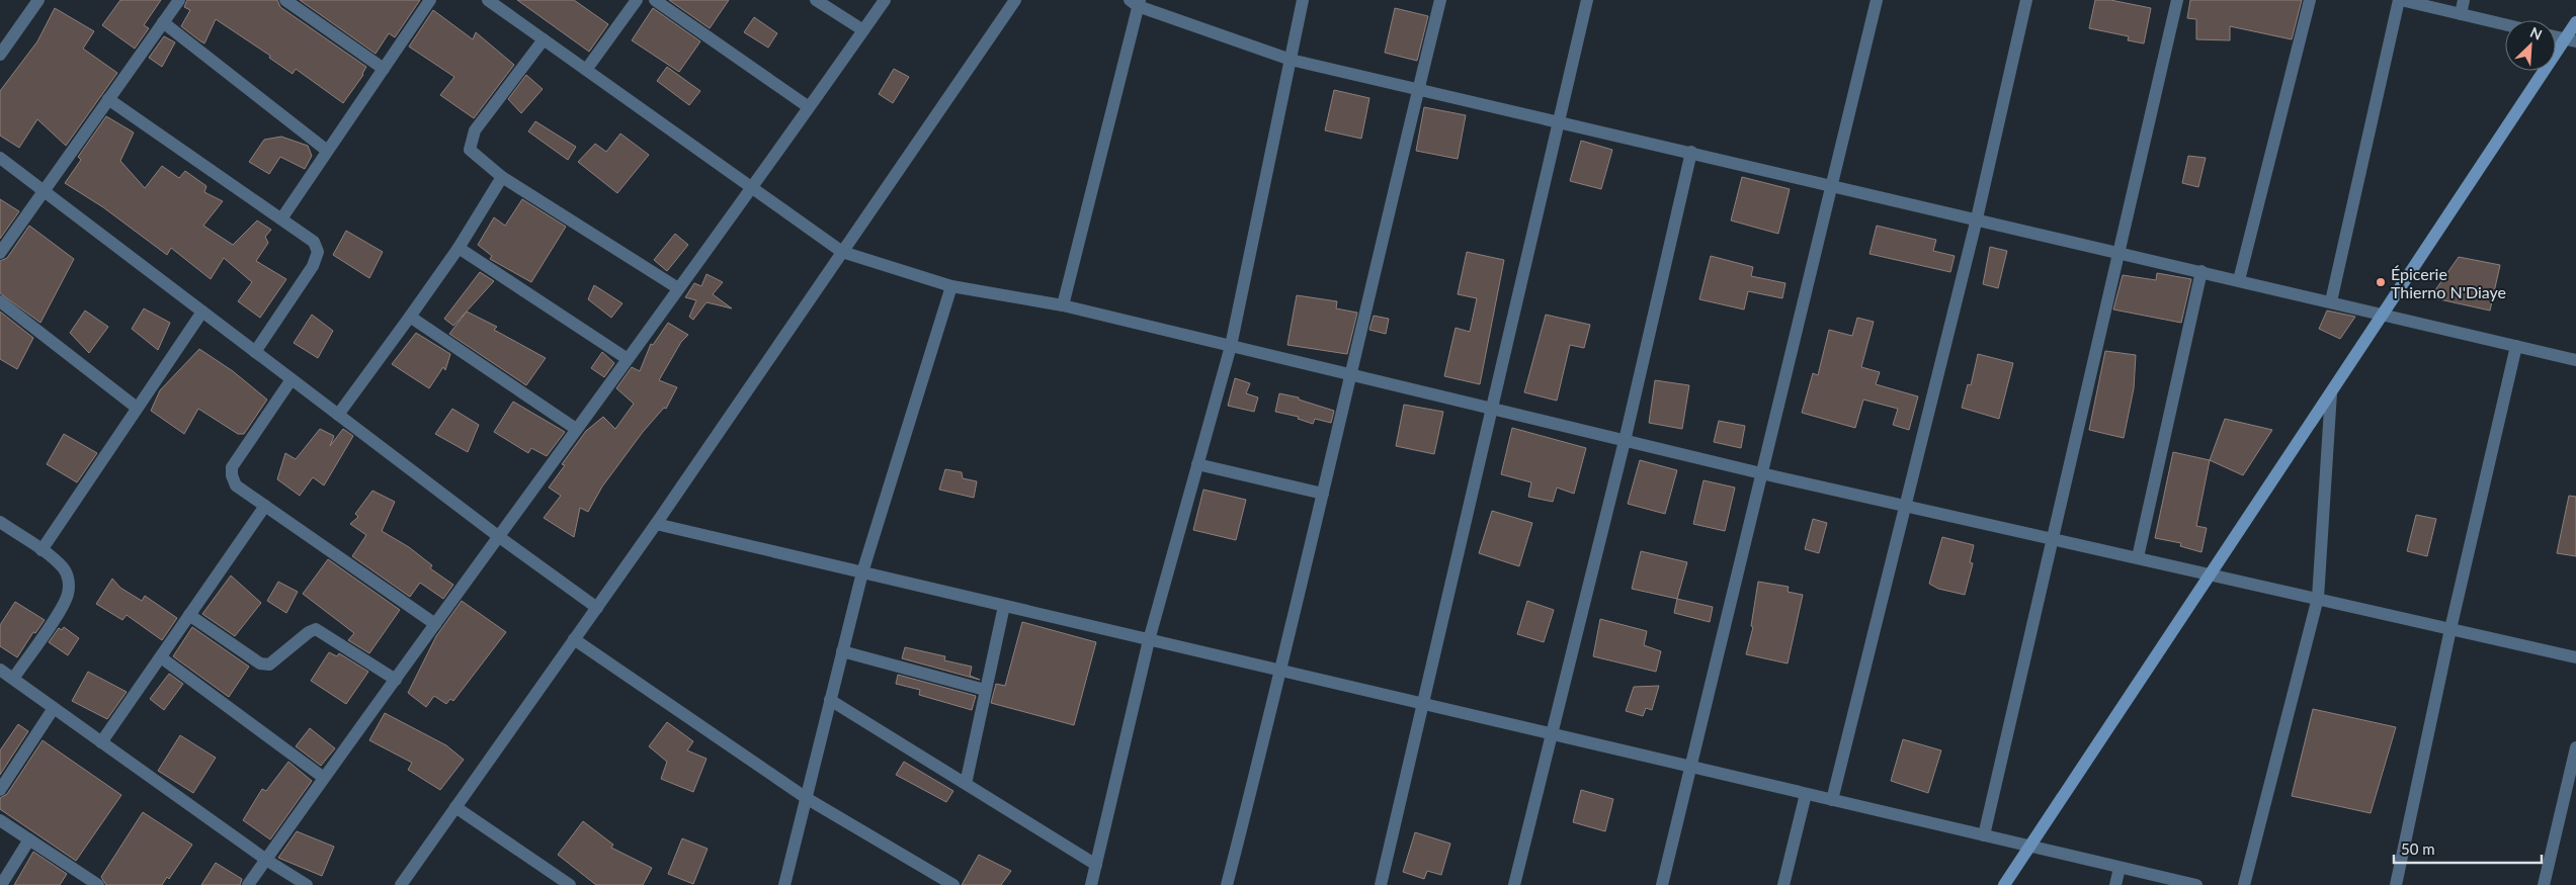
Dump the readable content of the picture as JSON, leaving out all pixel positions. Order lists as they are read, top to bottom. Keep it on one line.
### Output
{"places":["Épicerie Thierno N'Diaye"],"scale_bar":"50 m","north":"top right"}
